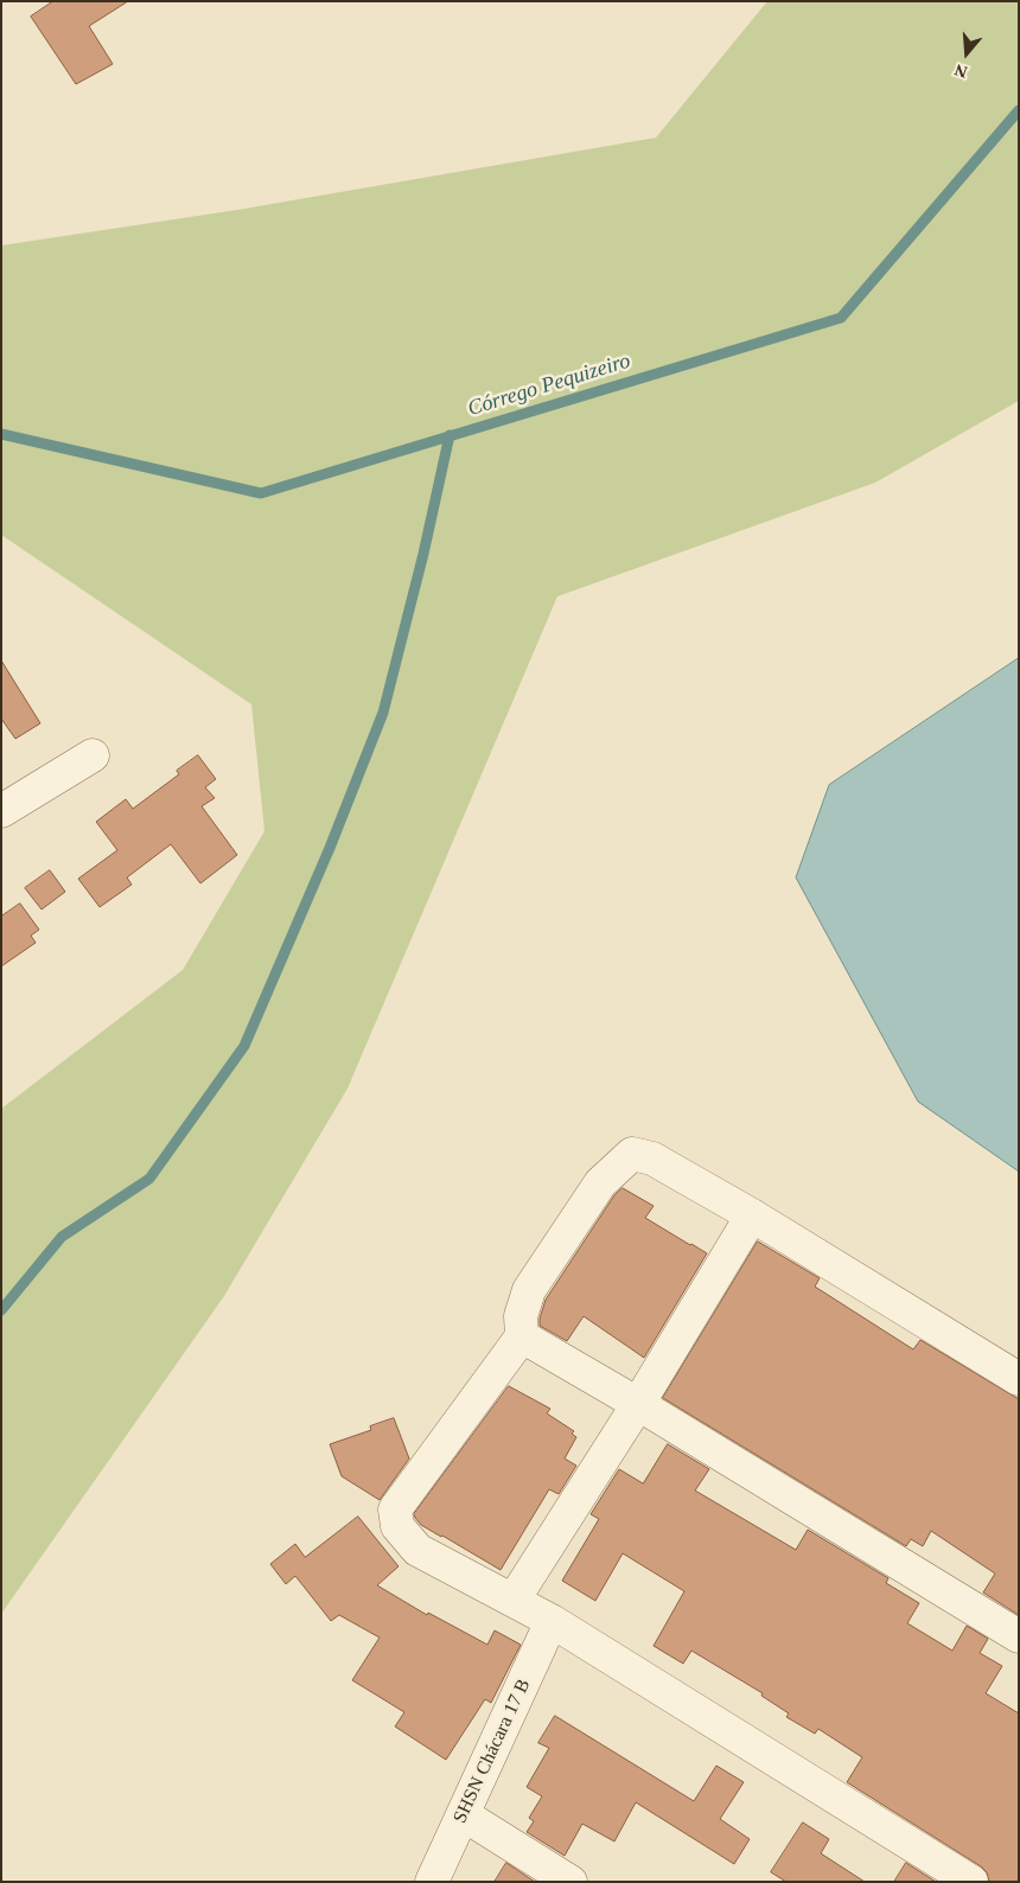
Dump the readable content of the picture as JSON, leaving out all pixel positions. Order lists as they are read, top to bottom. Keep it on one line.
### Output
{"streets":{"street":["SHSN Chácara 17 B"]},"water":["Córrego Pequizeiro"],"north":"bottom"}
